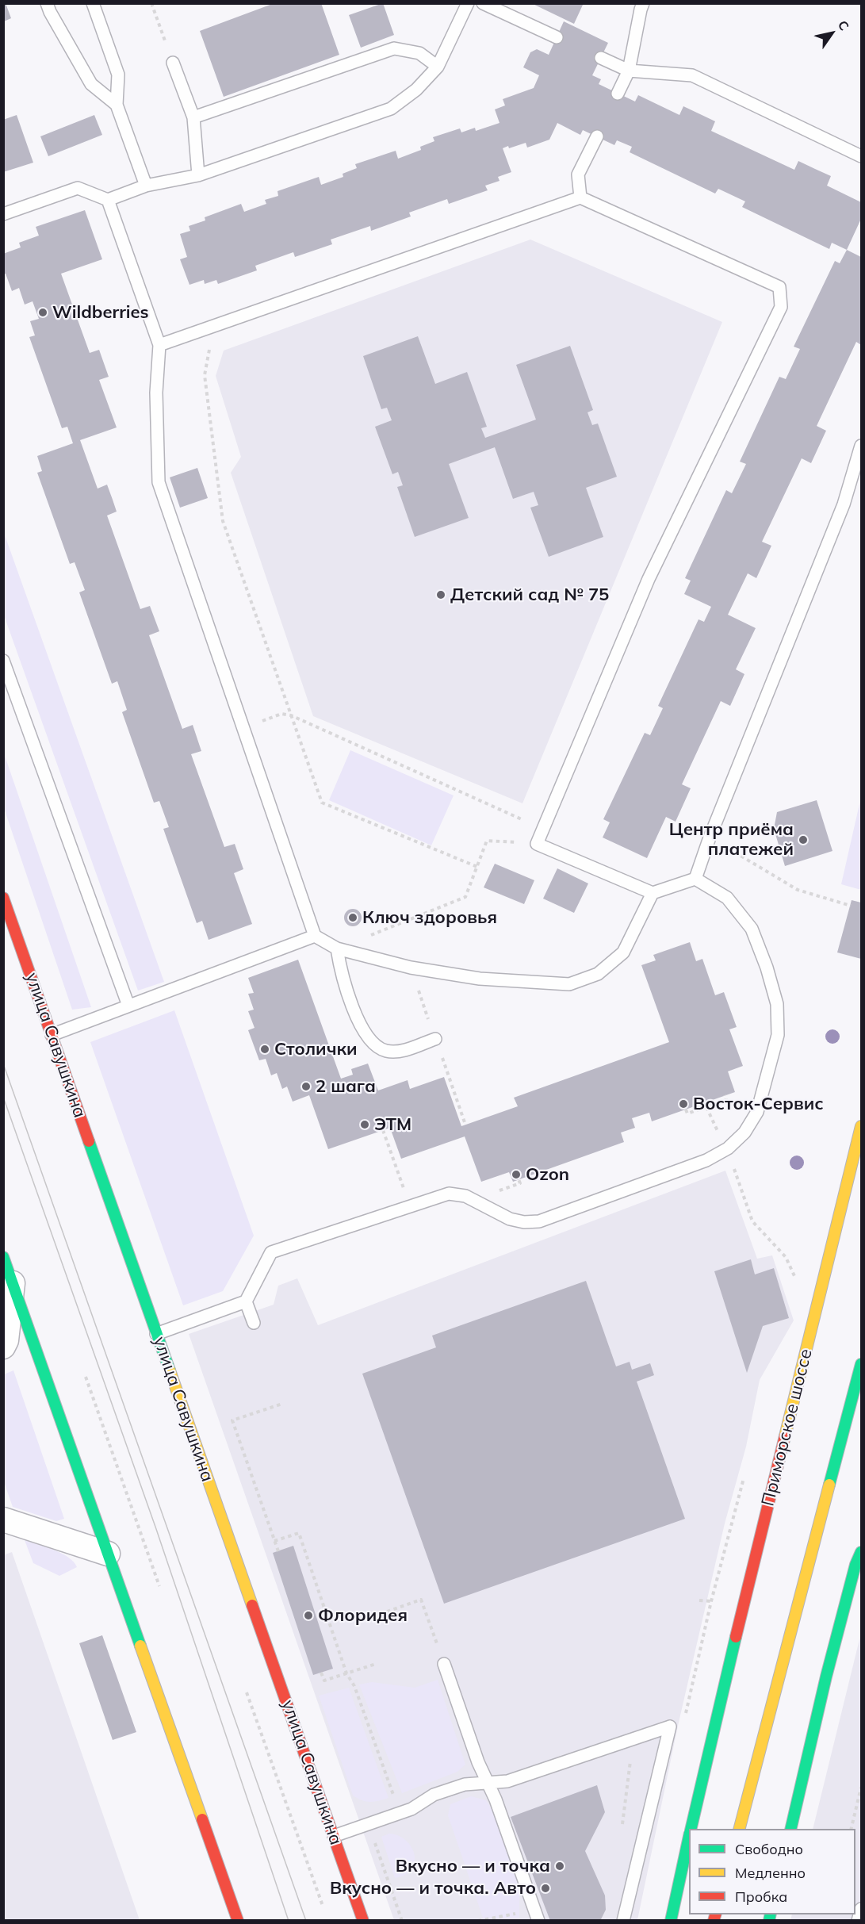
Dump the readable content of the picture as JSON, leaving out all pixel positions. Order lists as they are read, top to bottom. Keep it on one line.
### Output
{"streets":{"main road":["улица Савушкина","Приморское шоссе"]},"places":["Wildberries","Детский сад № 75","Центр приёма платежей","Ключ здоровья","Столички","2 шага","Восток-Сервис","ЭТМ","Ozon","Флоридея","Вкусно — и точка","Вкусно — и точка. Авто"],"legend":["Свободно","Медленно","Пробка"],"north":"top right"}
